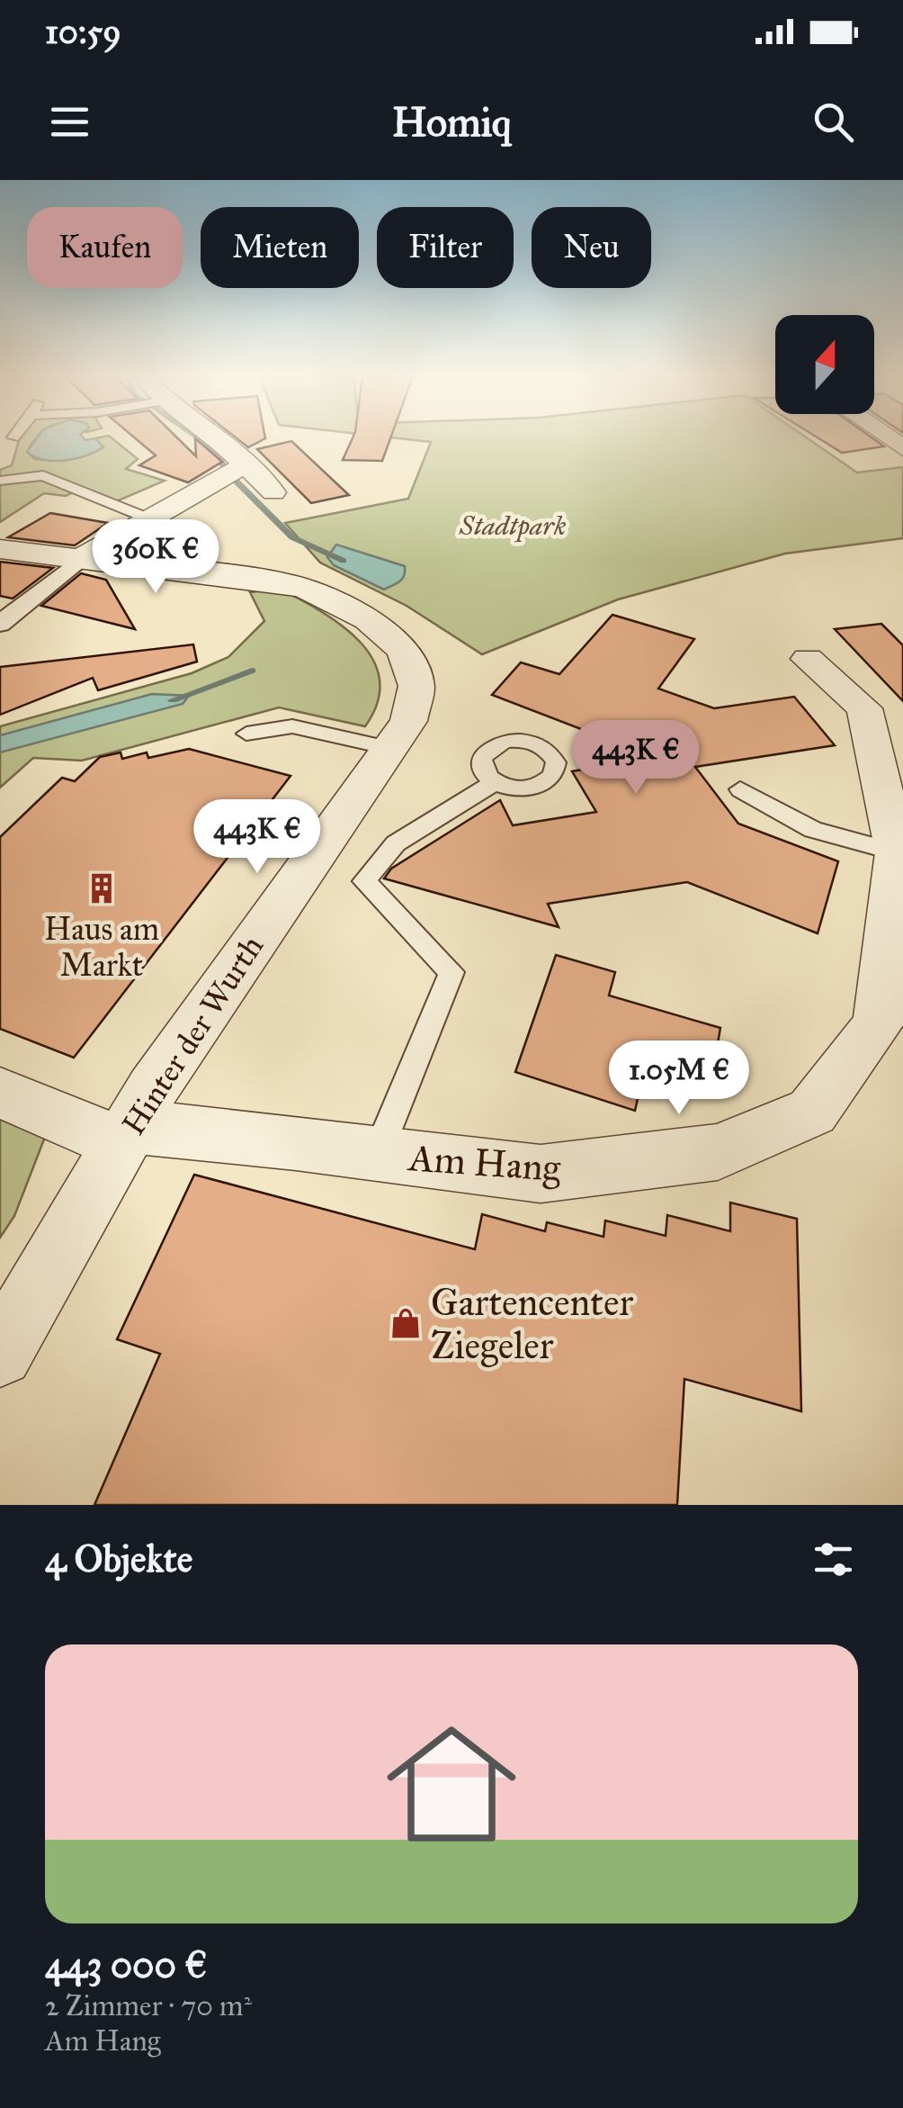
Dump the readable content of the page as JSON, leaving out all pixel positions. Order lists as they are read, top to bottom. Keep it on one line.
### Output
{"streets":{"street":["Hinter der Wurth","Am Hang"]},"crossings":[["Hinter der Wurth","Am Hang"]],"parks":["Stadtpark"],"places":{"building":["Haus am Markt"],"shop":["Gartencenter Ziegeler"]},"north":"top","page":{"status":"10:59","header":"Homiq","chip":["Kaufen","Mieten","Filter","Neu"],"price":["360K €","443K €","443K €","1.05M €"],"heading":"4 Objekte","list":[{"name":"443 000 €","note":"2 Zimmer · 70 m² · Am Hang"}]}}
